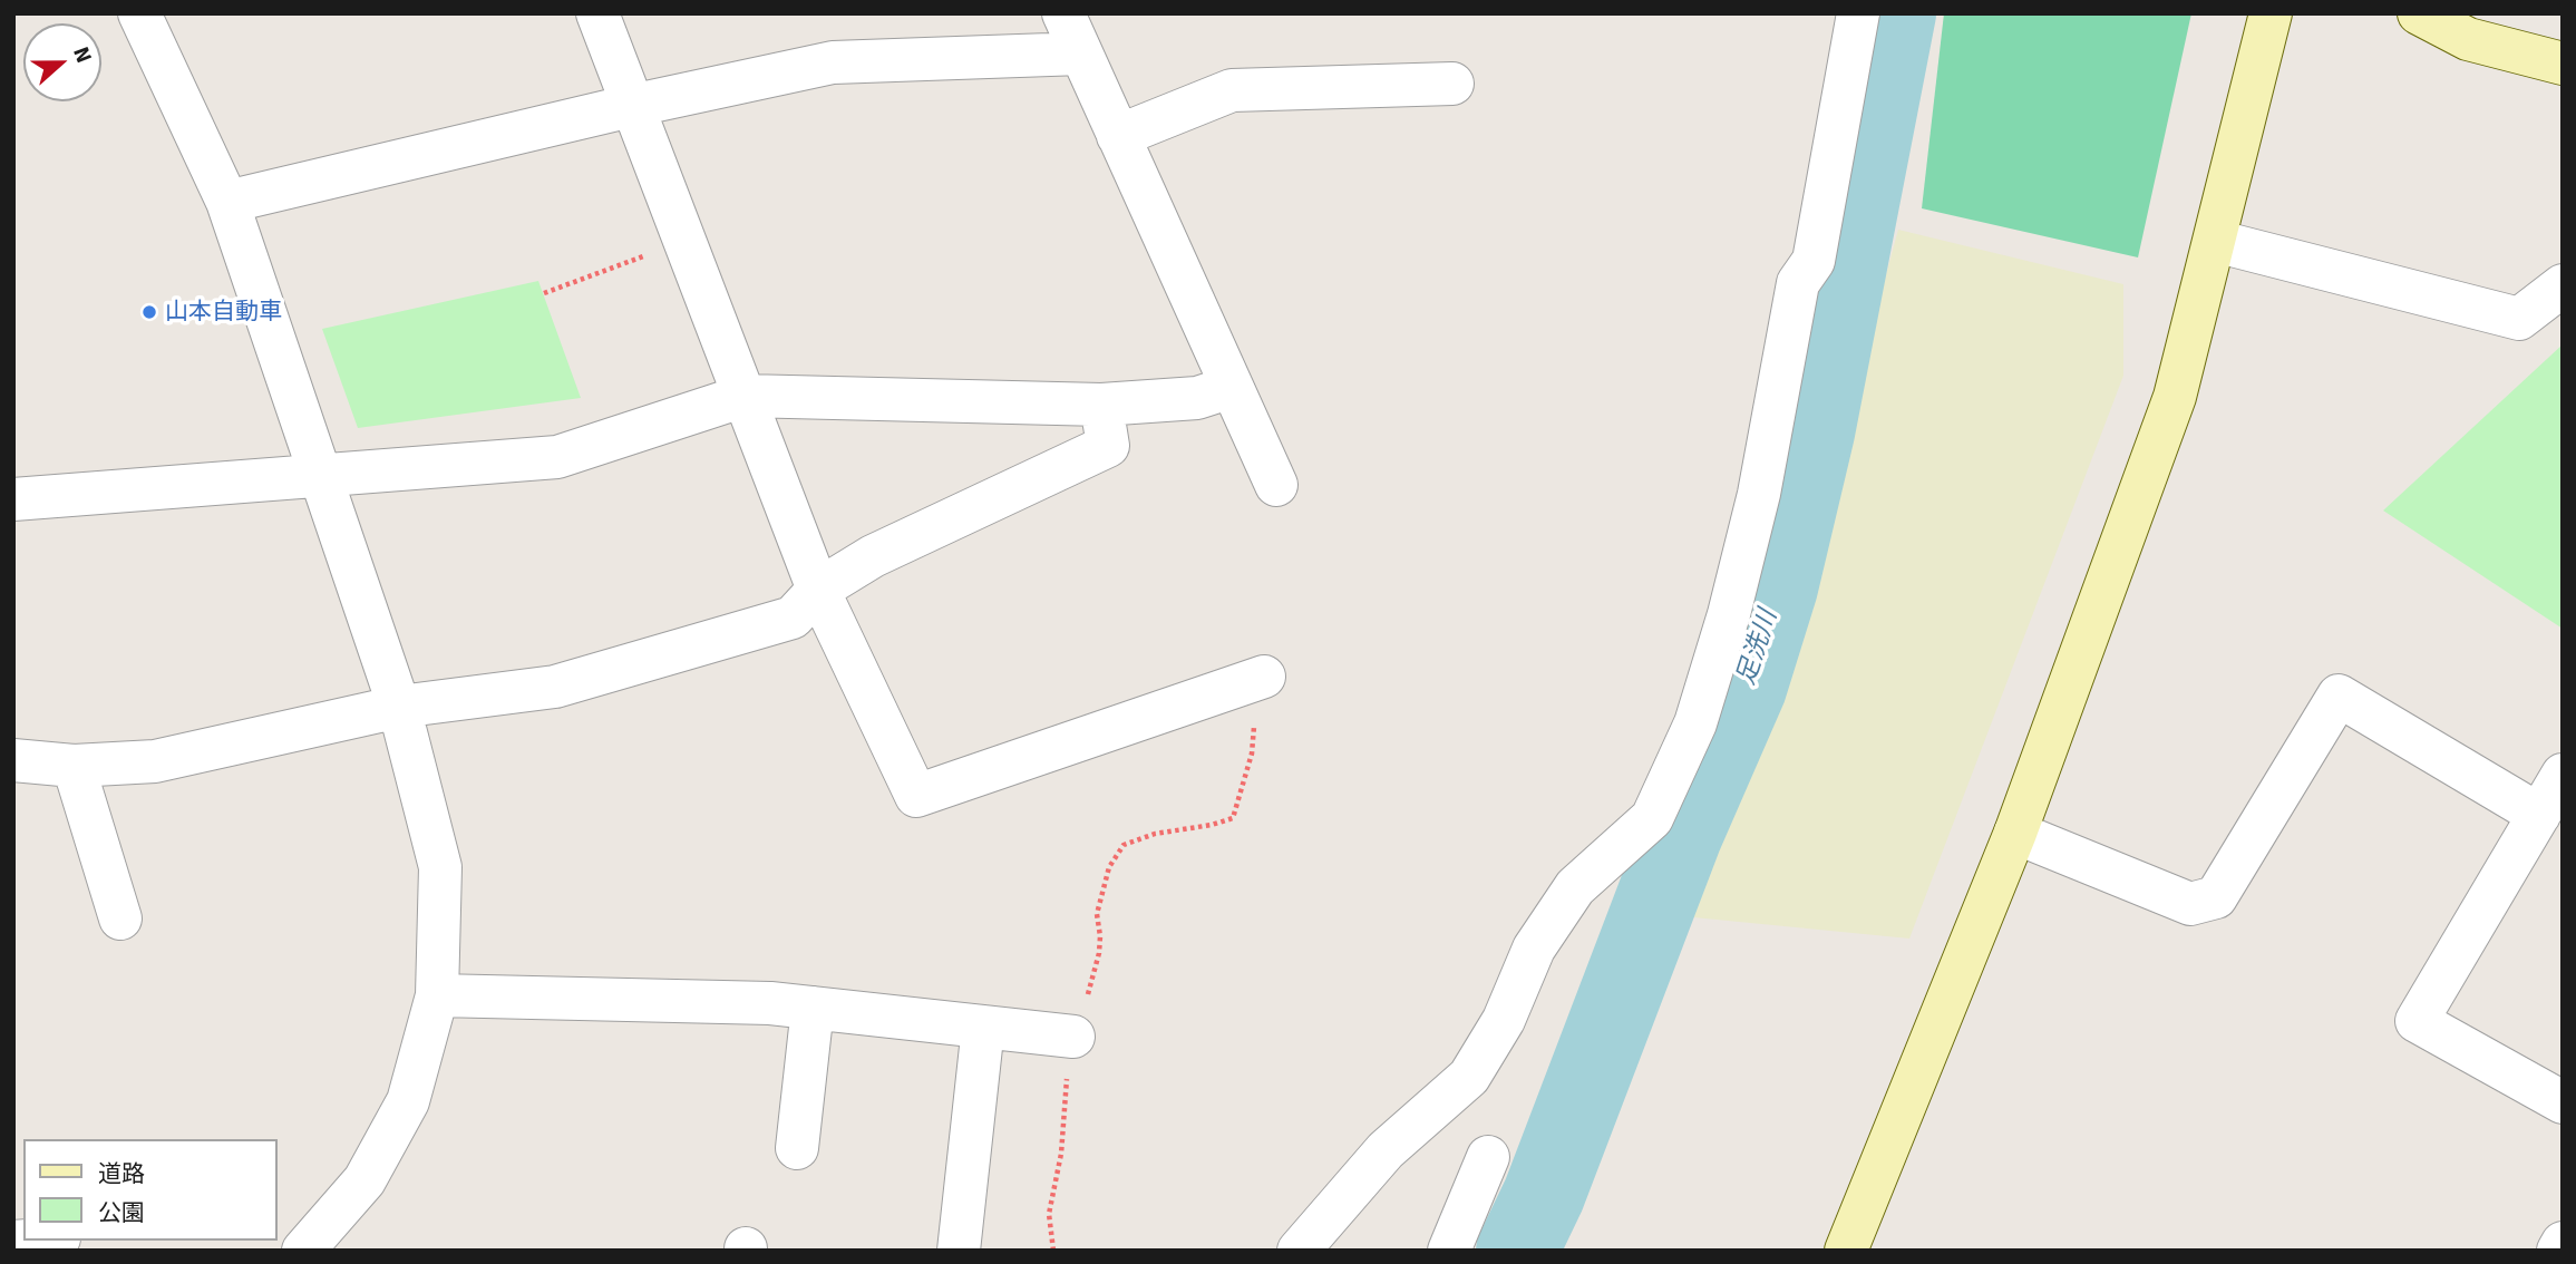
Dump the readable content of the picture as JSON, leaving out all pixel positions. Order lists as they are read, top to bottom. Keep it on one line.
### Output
{"water":["足洗川"],"places":["山本自動車"],"legend":["道路","公園"],"north":"right"}
